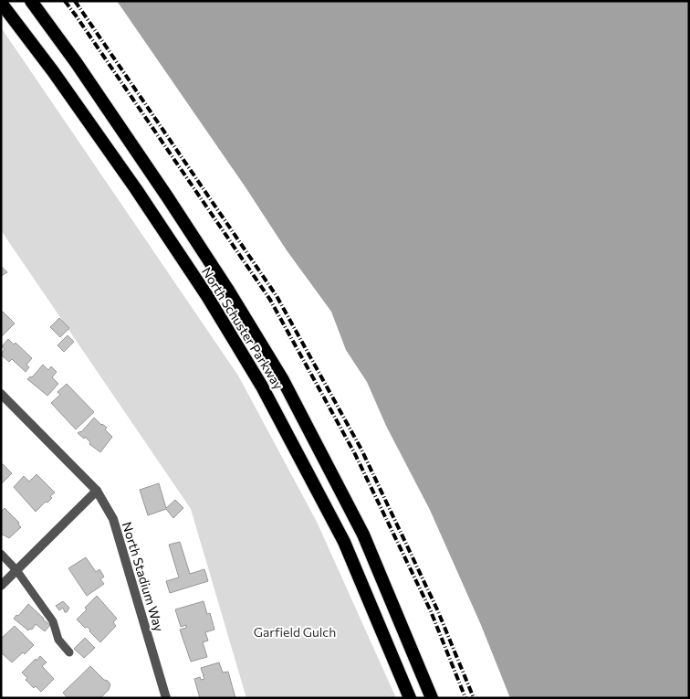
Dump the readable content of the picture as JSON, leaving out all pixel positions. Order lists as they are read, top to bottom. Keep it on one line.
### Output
{"streets":{"highway":["North Schuster Parkway"],"street":["North Stadium Way"]},"parks":["Garfield Gulch"]}
